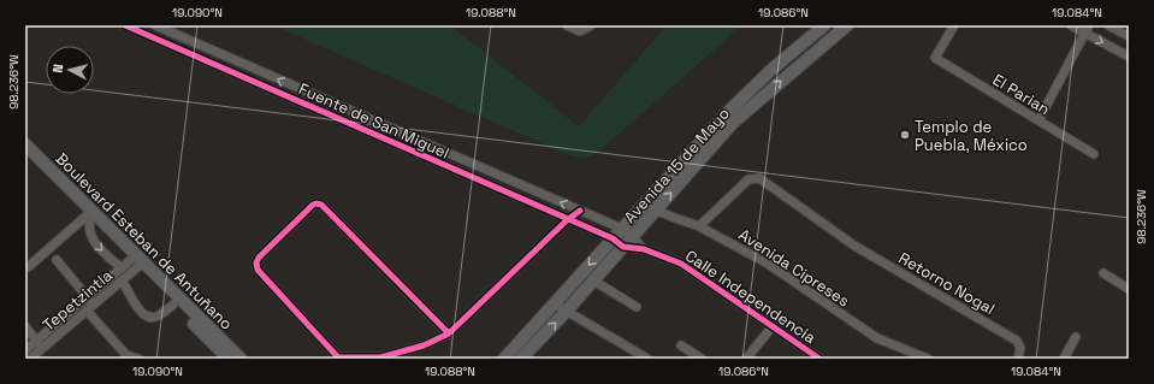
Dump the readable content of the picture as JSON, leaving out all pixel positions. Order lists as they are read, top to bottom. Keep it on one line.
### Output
{"streets":{"main road":["Avenida 15 de Mayo","Boulevard Esteban de Antuñano"],"street":["El Parian","Fuente de San Miguel","Avenida Cipreses","Retorno Nogal","Calle Independencia","Tepetzintla"]},"crossings":[["Fuente de San Miguel","Avenida 15 de Mayo"],["Fuente de San Miguel","Calle Independencia"],["Avenida 15 de Mayo","Avenida Cipreses"],["Avenida 15 de Mayo","Calle Independencia"],["Boulevard Esteban de Antuñano","Tepetzintla"],["Avenida Cipreses","Retorno Nogal"]],"places":["Templo de Puebla, México"],"north":"left","coordinates":["19.090°N","19.088°N","19.086°N","19.084°N","98.236°W"]}
